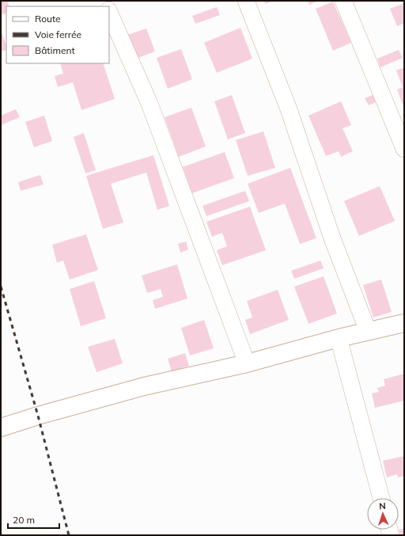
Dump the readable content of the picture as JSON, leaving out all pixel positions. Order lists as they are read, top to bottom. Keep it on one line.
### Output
{"legend":["Route","Voie ferrée","Bâtiment"],"scale_bar":"20 m","north":"top"}
